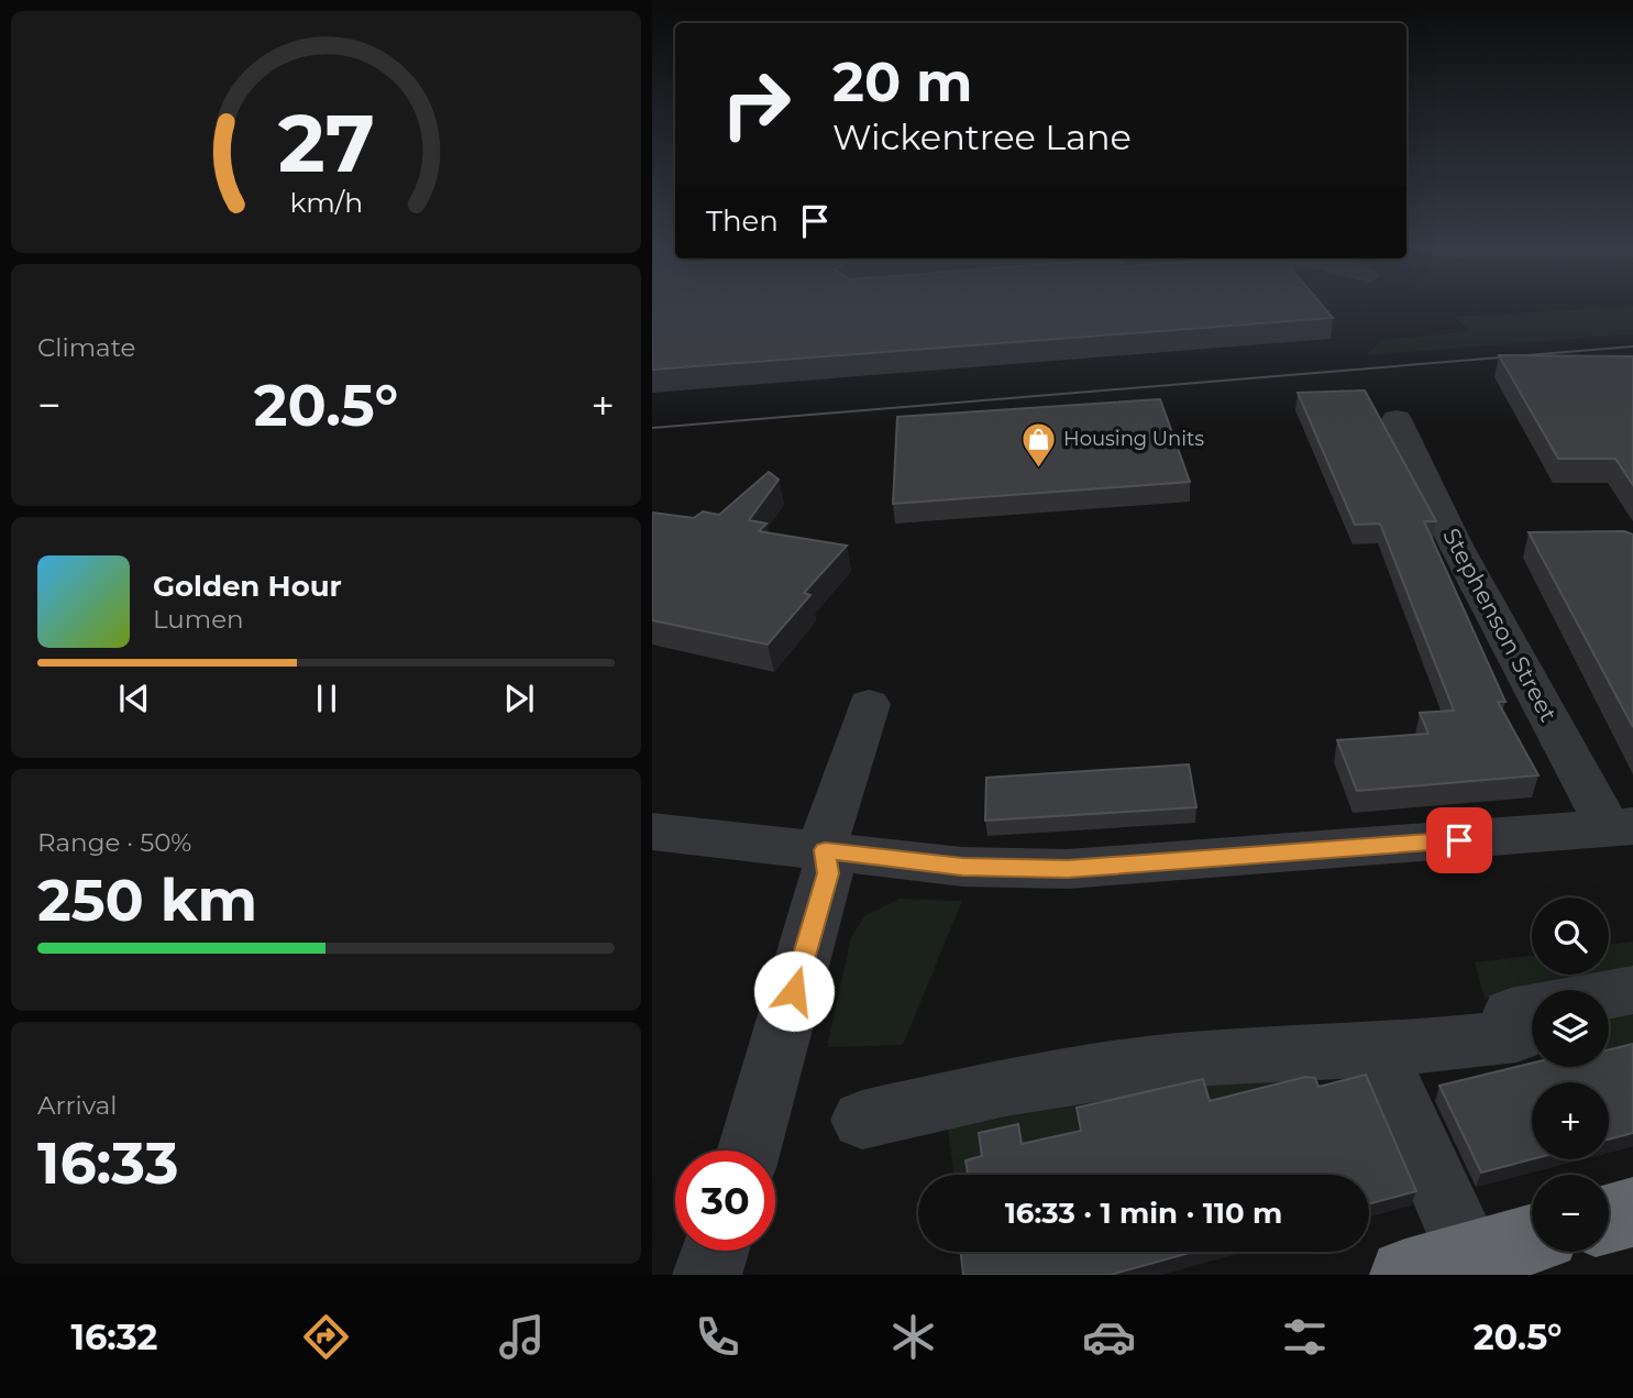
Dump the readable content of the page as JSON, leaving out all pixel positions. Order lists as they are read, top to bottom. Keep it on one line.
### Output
{"streets":{"street":["Stephenson Street"]},"places":{"shop":["Housing Units"]},"page":{"turn":["20 m","Wickentree Lane"],"then":"Then","tile":["Climate",["Range · 50%","250 km"],["Arrival","16:33"]],"heat":["−","20.5°","+"],"song":["Golden Hour","Lumen"],"map_buttons":["+","−"],"limit":"30","trip":"16:33 · 1 min · 110 m","tabs":["16:32","20.5°"],"gauge":["27","km/h"]}}
